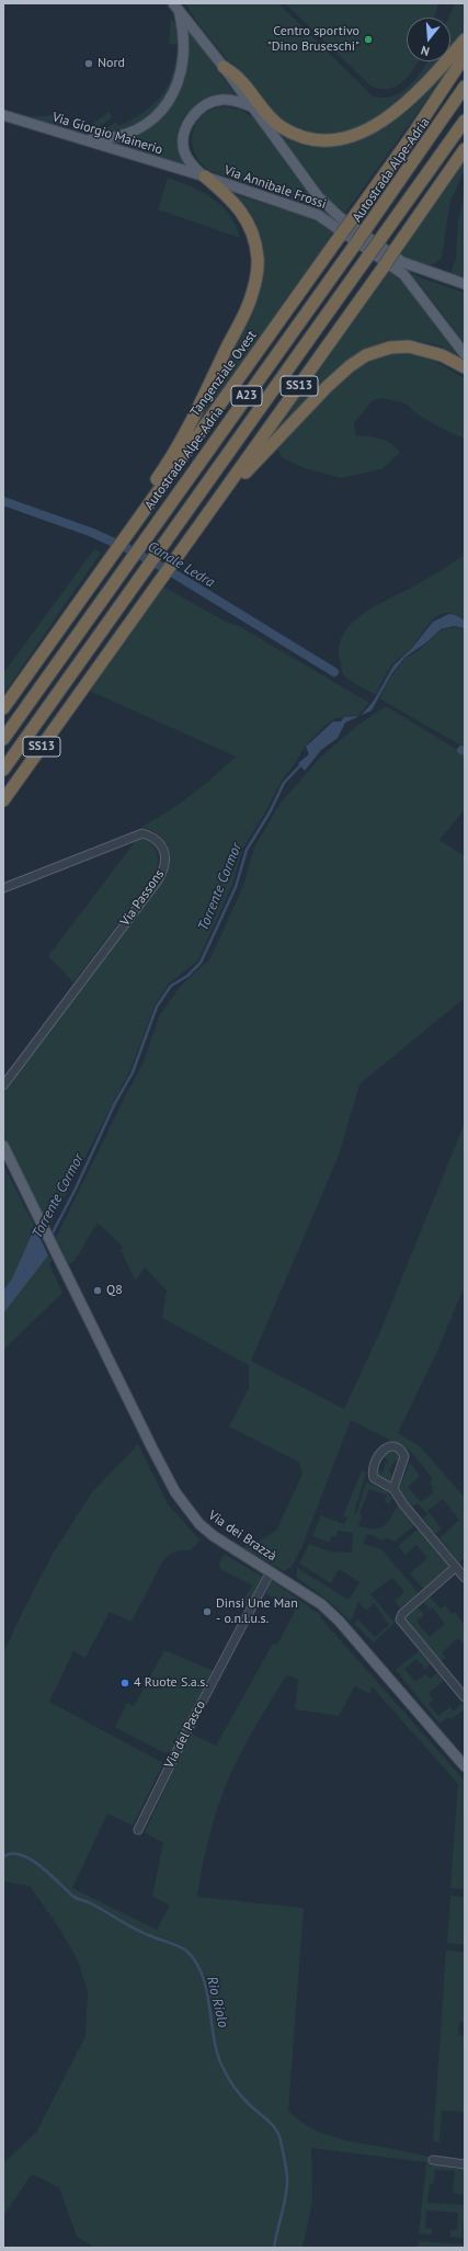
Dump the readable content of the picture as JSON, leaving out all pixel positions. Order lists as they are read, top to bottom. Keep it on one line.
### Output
{"streets":{"highway":["Autostrada Alpe-Adria","Tangenziale Ovest","SS13","A23"],"main road":["Via Giorgio Mainerio","Via Annibale Frossi","Via dei Brazzà"],"street":["Via Passons","Via del Pasco"]},"crossings":[["Via Giorgio Mainerio","Via Annibale Frossi"],["Via dei Brazzà","Via del Pasco"]],"water":["Canale Ledra","Torrente Cormor","Rio Riolo"],"places":["Centro sportivo \"Dino Bruseschi\"","Nord","Q8","Dinsi Une Man - o.n.l.u.s.","4 Ruote S.a.s."],"north":"bottom"}
